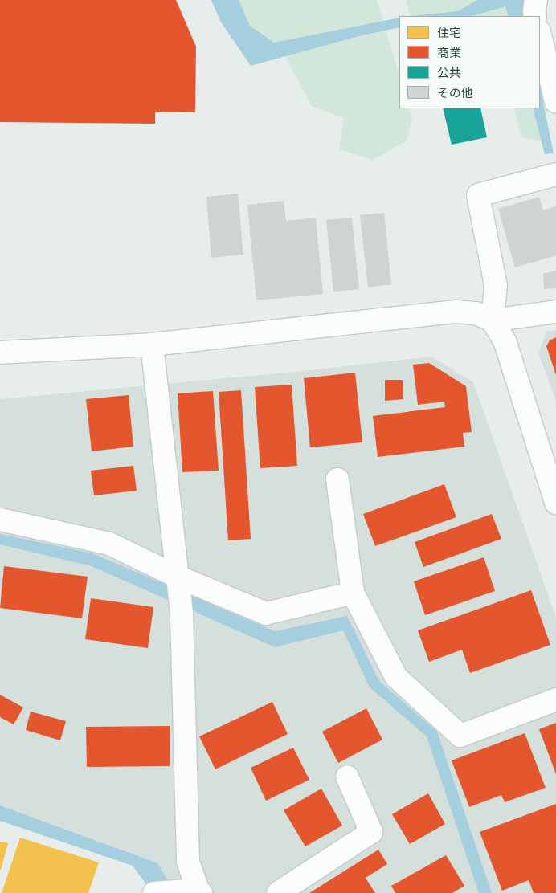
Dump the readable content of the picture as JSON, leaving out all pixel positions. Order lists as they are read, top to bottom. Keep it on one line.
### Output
{"legend":["住宅","商業","公共","その他"]}
